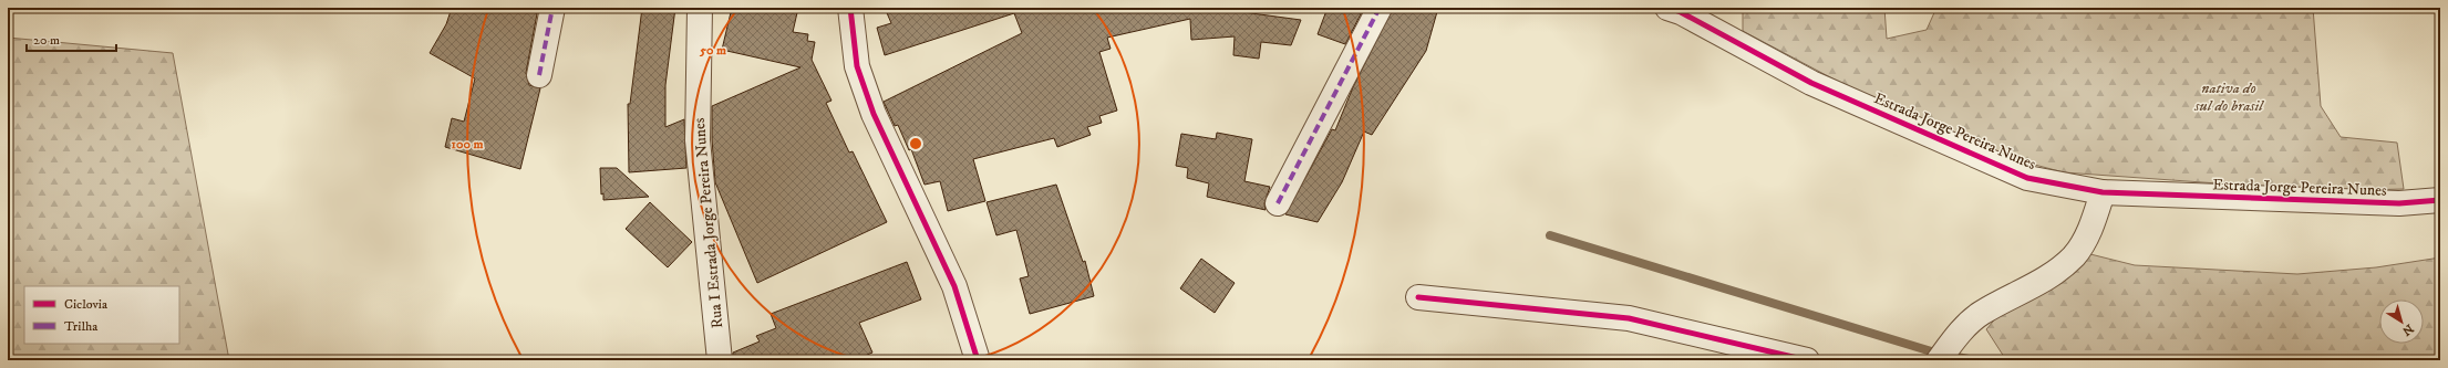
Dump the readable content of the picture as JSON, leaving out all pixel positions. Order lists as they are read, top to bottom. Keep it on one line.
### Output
{"streets":{"street":["Estrada Jorge Pereira Nunes","Rua I Estrada Jorge Pereira Nunes"]},"parks":["nativa do sul do brasil"],"legend":["Ciclovia","Trilha"],"scale_bar":"20 m","north":"bottom right","rings":["50 m","100 m"]}
